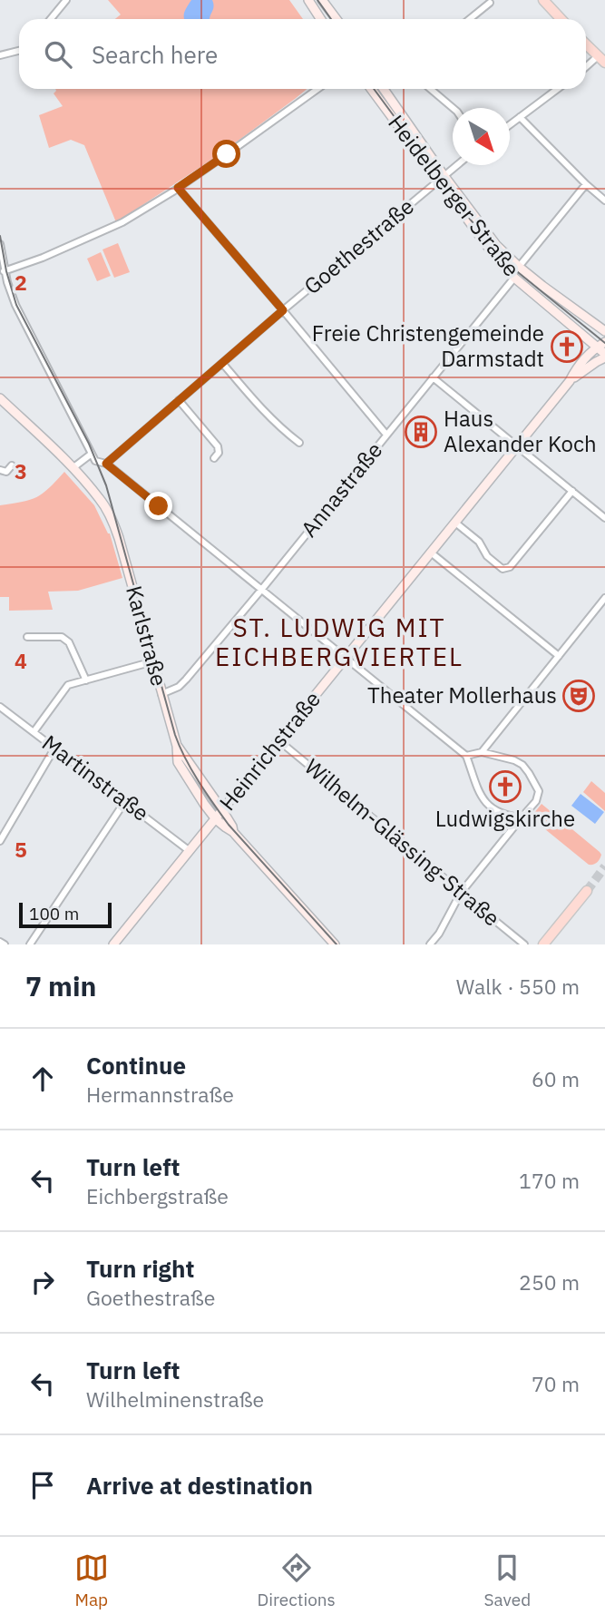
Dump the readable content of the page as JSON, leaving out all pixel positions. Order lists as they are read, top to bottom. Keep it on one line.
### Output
{"streets":{"main road":["Heidelberger Straße","Karlstraße","Heinrichstraße"],"street":["Goethestraße","Annastraße","Martinstraße","Wilhelm-Glässing-Straße"]},"crossings":[["Heidelberger Straße","Goethestraße"],["Heidelberger Straße","Annastraße"],["Heidelberger Straße","Heinrichstraße"],["Annastraße","Karlstraße"],["Karlstraße","Heinrichstraße"],["Heinrichstraße","Martinstraße"],["Heinrichstraße","Wilhelm-Glässing-Straße"]],"districts":["ST. LUDWIG MIT EICHBERGVIERTEL"],"places":{"church":["Freie Christengemeinde Darmstadt","Ludwigskirche"],"building":["Haus Alexander Koch"],"theatre":["Theater Mollerhaus"]},"scale_bar":"100 m","north":"bottom right","page":{"search":"Search here","scale":"100 m","heading":["7 min","Walk · 550 m"],"list":[["Continue","Hermannstraße","60 m"],["Turn left","Eichbergstraße","170 m"],["Turn right","Goethestraße","250 m"],["Turn left","Wilhelminenstraße","70 m"],"Arrive at destination"],"nav":["Map","Directions","Saved"]},"grid":{"rows":["2","3","4","5"]}}
